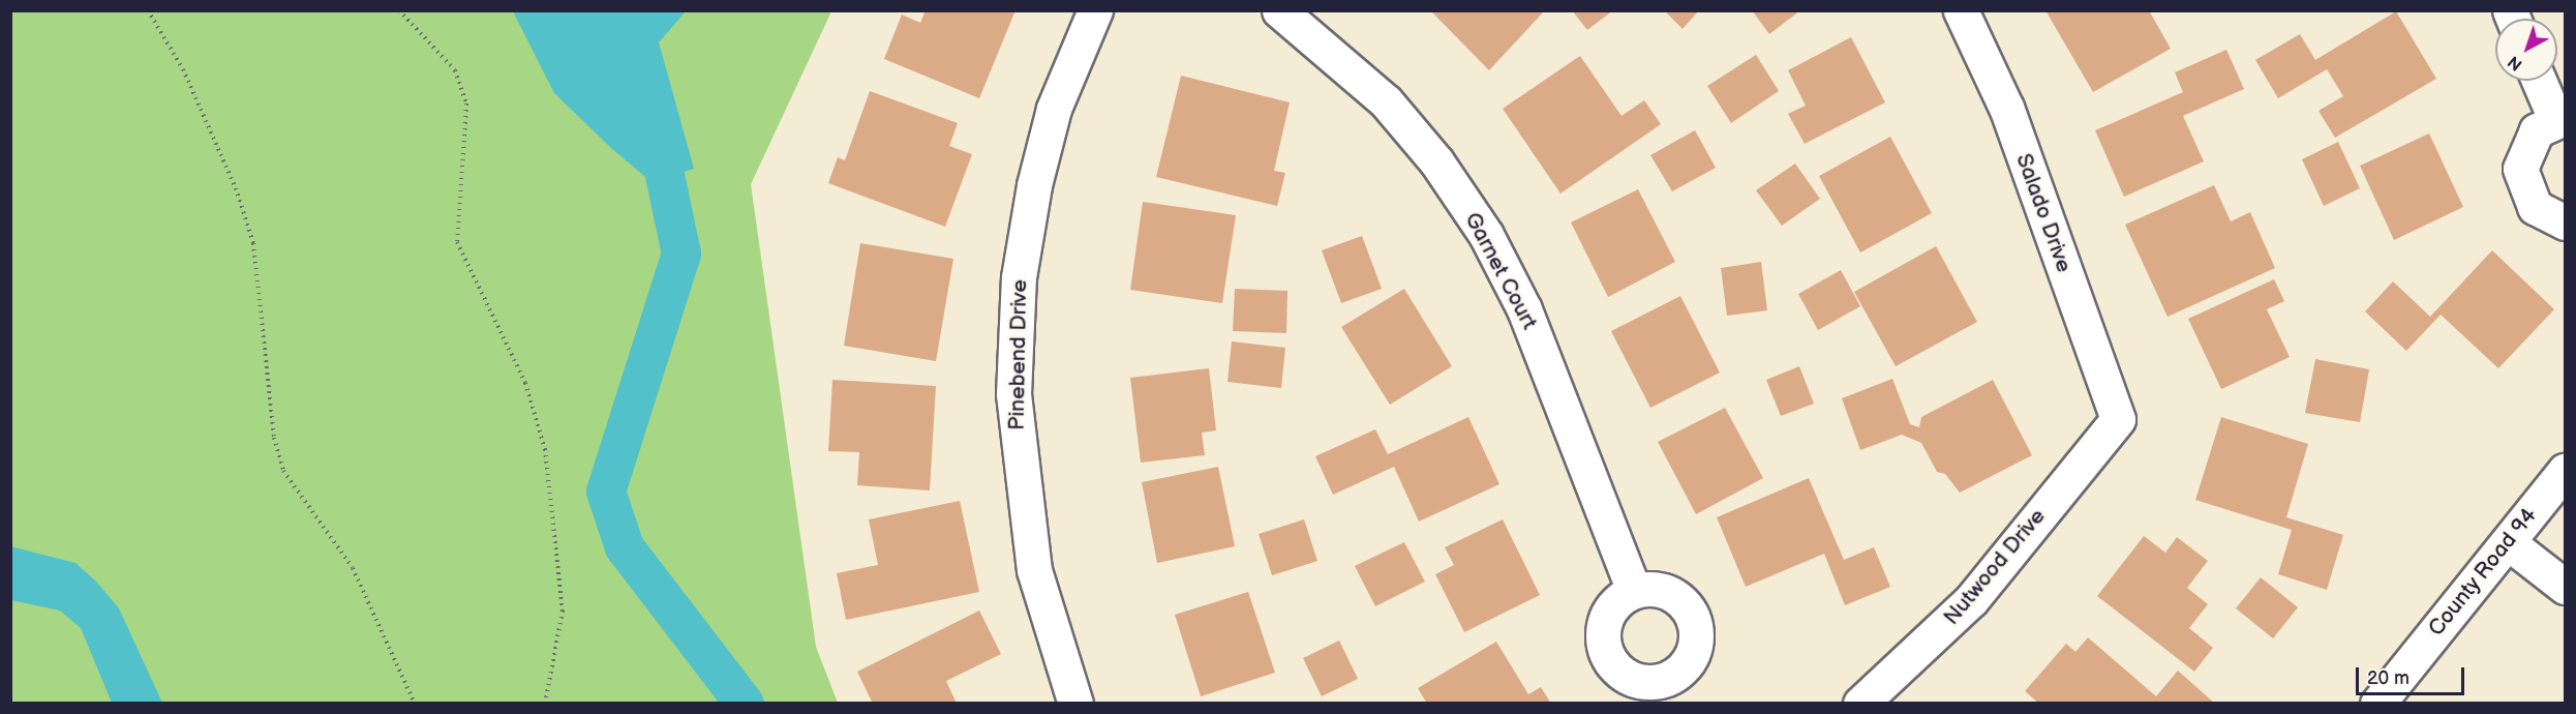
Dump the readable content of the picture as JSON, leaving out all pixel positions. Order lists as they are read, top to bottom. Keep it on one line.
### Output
{"streets":{"street":["Salado Drive","Garnet Court","Pinebend Drive","Nutwood Drive","County Road 94"]},"crossings":[["Salado Drive","Nutwood Drive"]],"scale_bar":"20 m","north":"bottom left"}
